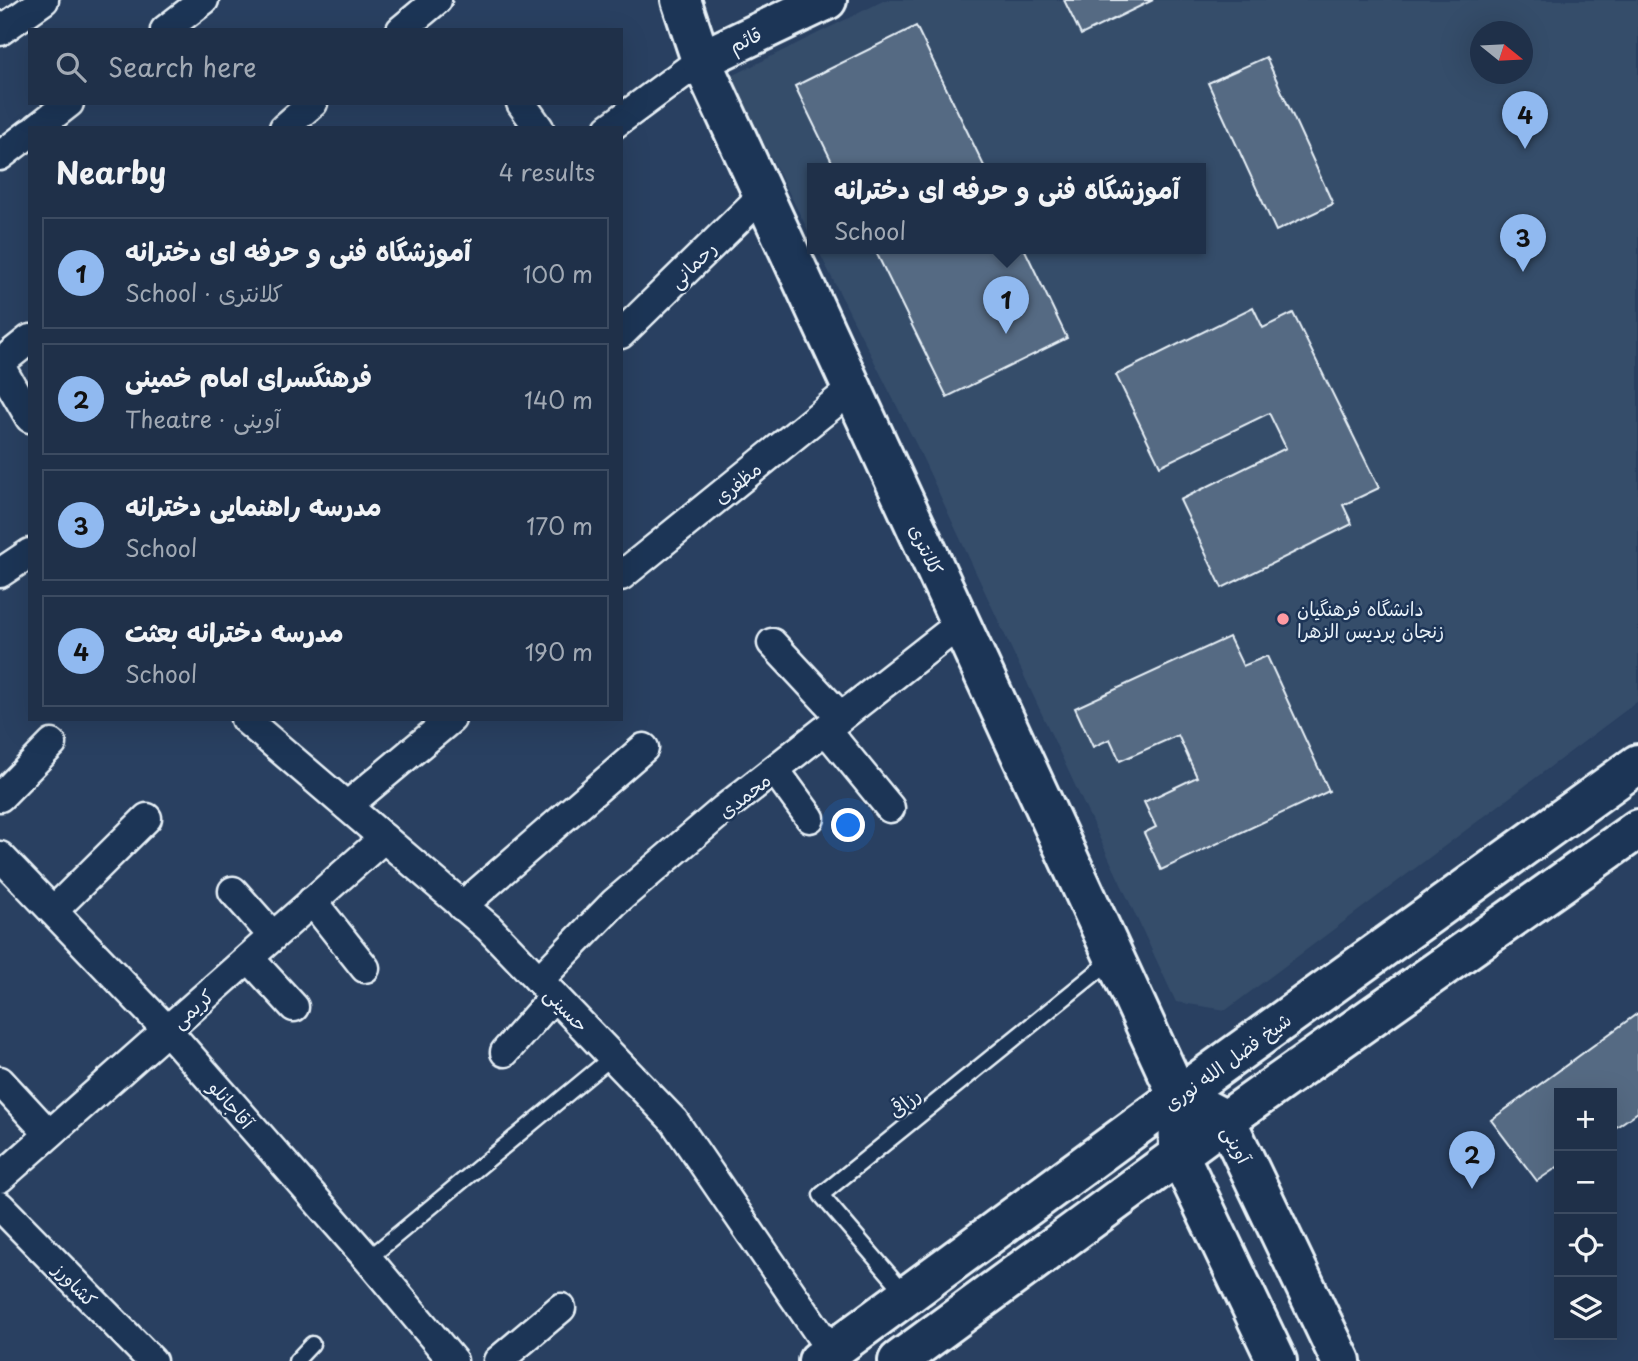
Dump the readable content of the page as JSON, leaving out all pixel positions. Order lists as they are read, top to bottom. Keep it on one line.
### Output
{"streets":{"main road":["قائم","کلانتری","شیخ فضل الله نوری","آوینی"],"street":["رحمانی","مظفری","محمدی","کریمی","حسینی","آقاجانلو","کشاورز"],"lane":["رزاقی"]},"crossings":[["قائم","کلانتری"],["رحمانی","کلانتری"],["مظفری","کلانتری"],["کلانتری","محمدی"],["کلانتری","شیخ فضل الله نوری"],["کلانتری","رزاقی"],["کلانتری","آوینی"],["محمدی","حسینی"],["کریمی","حسینی"],["کریمی","آقاجانلو"],["حسینی","شیخ فضل الله نوری"],["شیخ فضل الله نوری","رزاقی"],["شیخ فضل الله نوری","آوینی"]],"places":["دانشگاه فرهنگیان زنجان پردیس الزهرا"],"north":"right","page":{"search":"Search here","pins":["4","3","1","2"],"heading":["Nearby","4 results"],"popup":["آموزشگاه فنی و حرفه ای دخترانه","School"],"list":[{"mark":"1","name":"آموزشگاه فنی و حرفه ای دخترانه","note":"School · کلانتری","value":"100 m"},{"mark":"2","name":"فرهنگسرای امام خمینی","note":"Theatre · آوینی","value":"140 m"},{"mark":"3","name":"مدرسه راهنمایی دخترانه","note":"School","value":"170 m"},{"mark":"4","name":"مدرسه دخترانه بعثت","note":"School","value":"190 m"}],"map_buttons":["+","−"]}}
